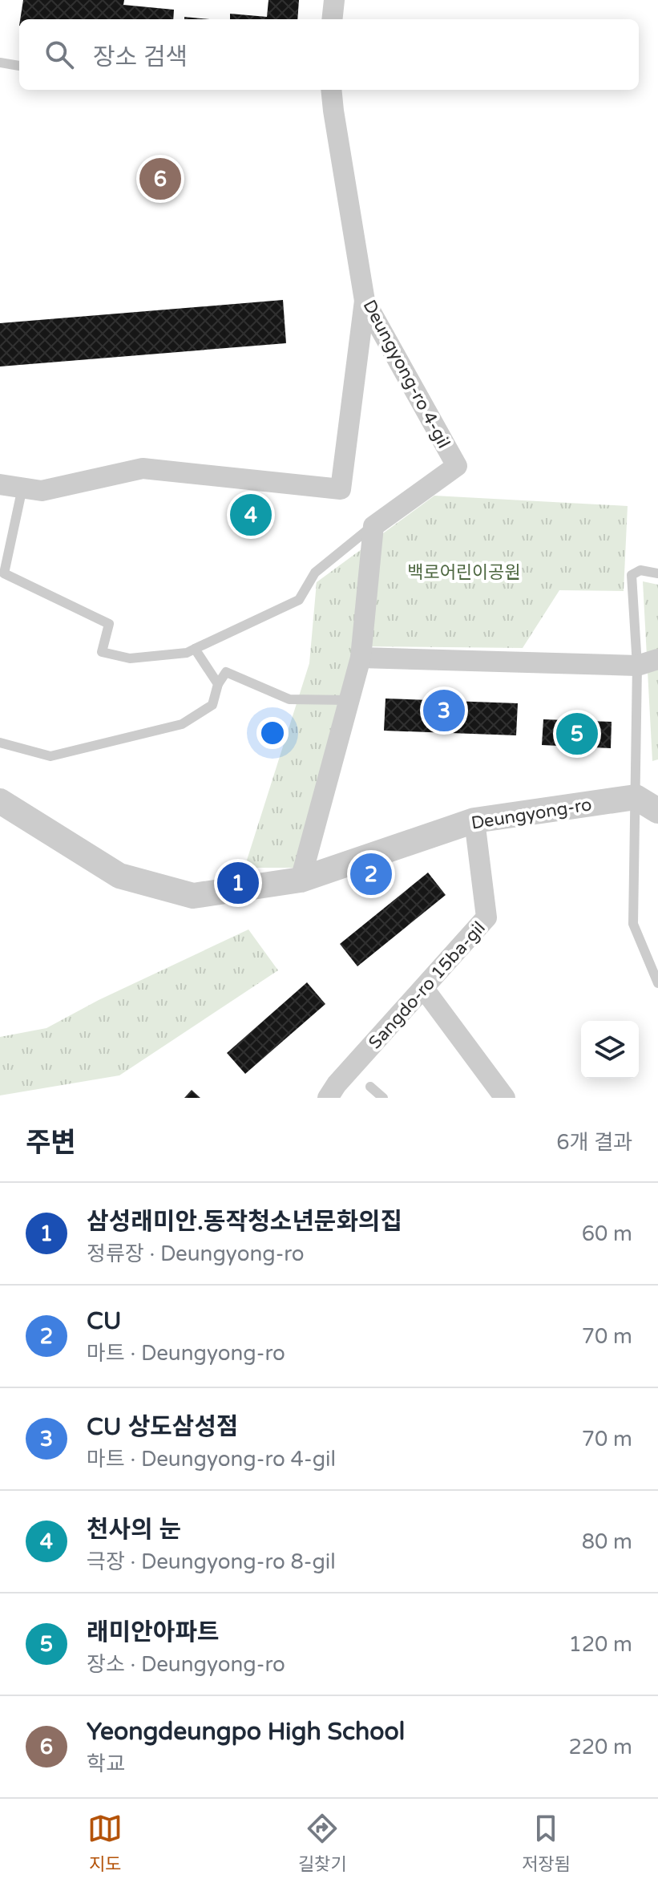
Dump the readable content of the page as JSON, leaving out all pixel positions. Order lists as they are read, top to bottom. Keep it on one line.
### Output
{"streets":{"street":["Deungyong-ro 4-gil","Deungyong-ro","Sangdo-ro 15ba-gil"]},"crossings":[["Deungyong-ro","Sangdo-ro 15ba-gil"]],"parks":["백로어린이공원"],"page":{"search":"장소 검색","pins":["6","4","3","5","2","1"],"heading":["주변","6개 결과"],"list":[{"mark":"1","name":"삼성래미안.동작청소년문화의집","note":"정류장 · Deungyong-ro","value":"60 m"},{"mark":"2","name":"CU","note":"마트 · Deungyong-ro","value":"70 m"},{"mark":"3","name":"CU 상도삼성점","note":"마트 · Deungyong-ro 4-gil","value":"70 m"},{"mark":"4","name":"천사의 눈","note":"극장 · Deungyong-ro 8-gil","value":"80 m"},{"mark":"5","name":"래미안아파트","note":"장소 · Deungyong-ro","value":"120 m"},{"mark":"6","name":"Yeongdeungpo High School","note":"학교","value":"220 m"}],"nav":["지도","길찾기","저장됨"]}}
